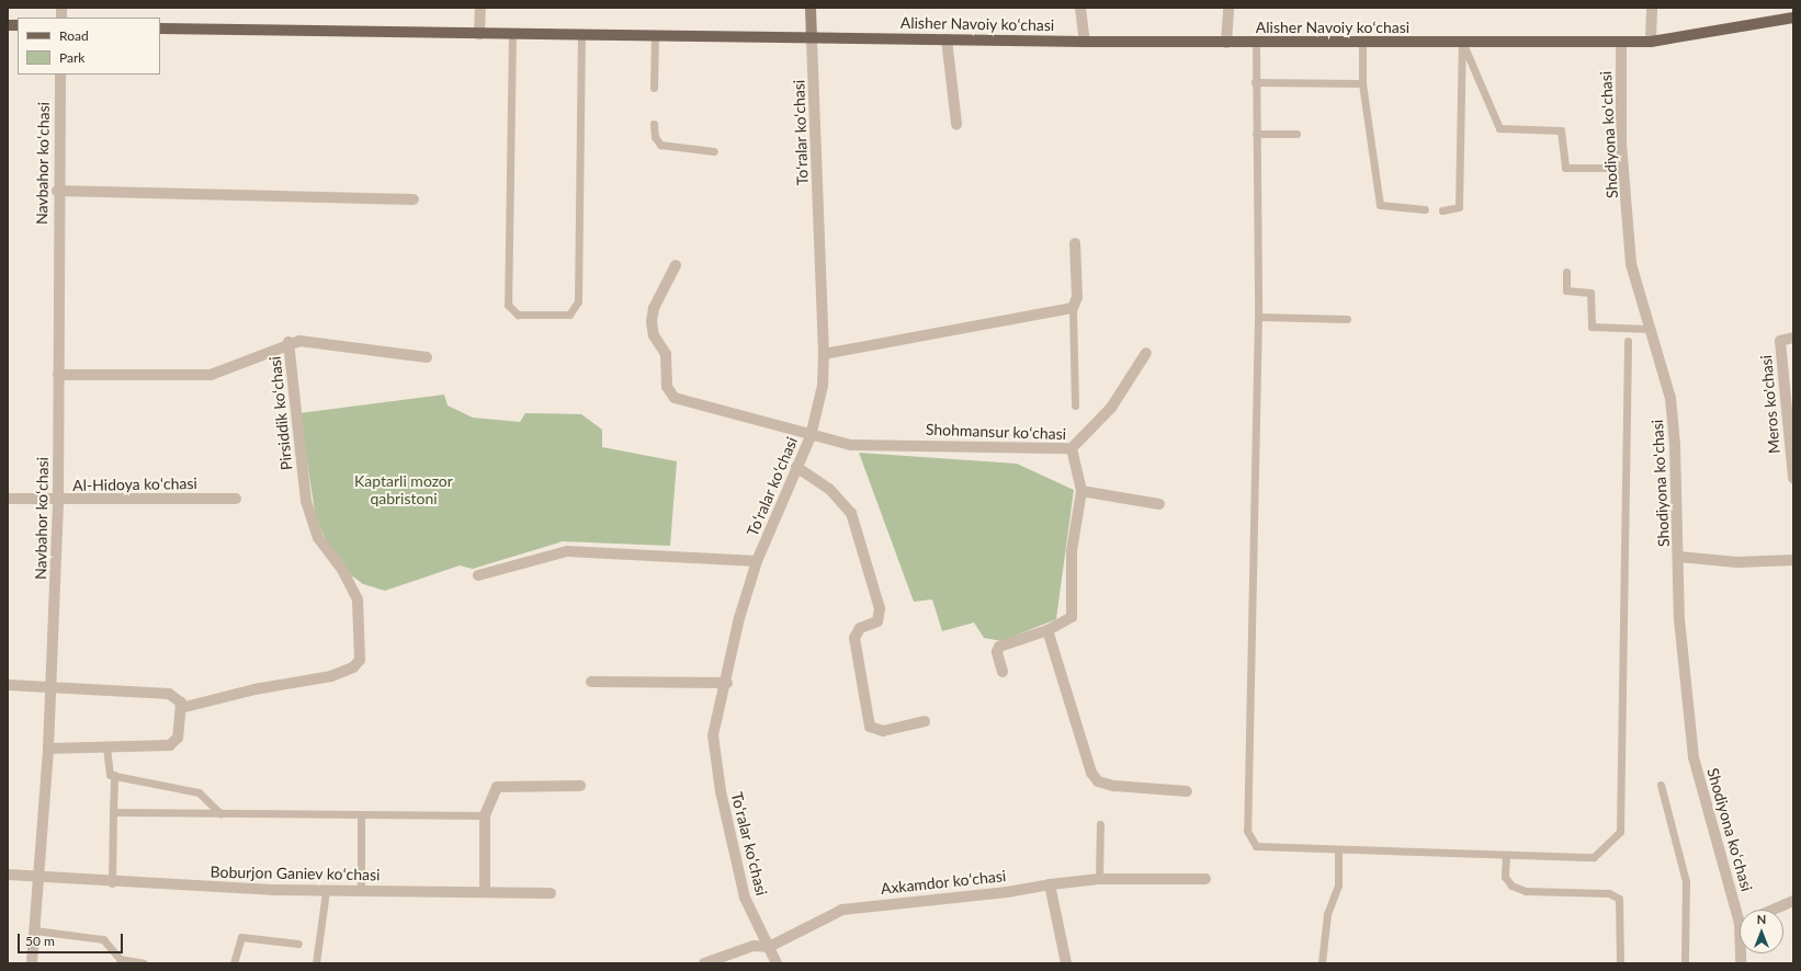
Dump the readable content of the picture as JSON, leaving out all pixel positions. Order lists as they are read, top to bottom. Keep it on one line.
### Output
{"streets":{"main road":["Alisher Navoiy koʻchasi","Toʻralar koʻchasi"],"street":["Shodiyona koʻchasi","Navbahor koʻchasi","Meros ko'chasi","Pirsiddik koʻchasi","Shohmansur koʻchasi","Al-Hidoya koʻchasi","Boburjon Ganiev koʻchasi","Axkamdor koʻchasi"]},"crossings":[["Alisher Navoiy koʻchasi","Toʻralar koʻchasi"],["Alisher Navoiy koʻchasi","Shodiyona koʻchasi"],["Toʻralar koʻchasi","Shohmansur koʻchasi"],["Toʻralar koʻchasi","Axkamdor koʻchasi"],["Navbahor koʻchasi","Pirsiddik koʻchasi"],["Navbahor koʻchasi","Al-Hidoya koʻchasi"],["Navbahor koʻchasi","Boburjon Ganiev koʻchasi"]],"parks":["Kaptarli mozor qabristoni"],"legend":["Road","Park"],"scale_bar":"50 m","north":"top"}
